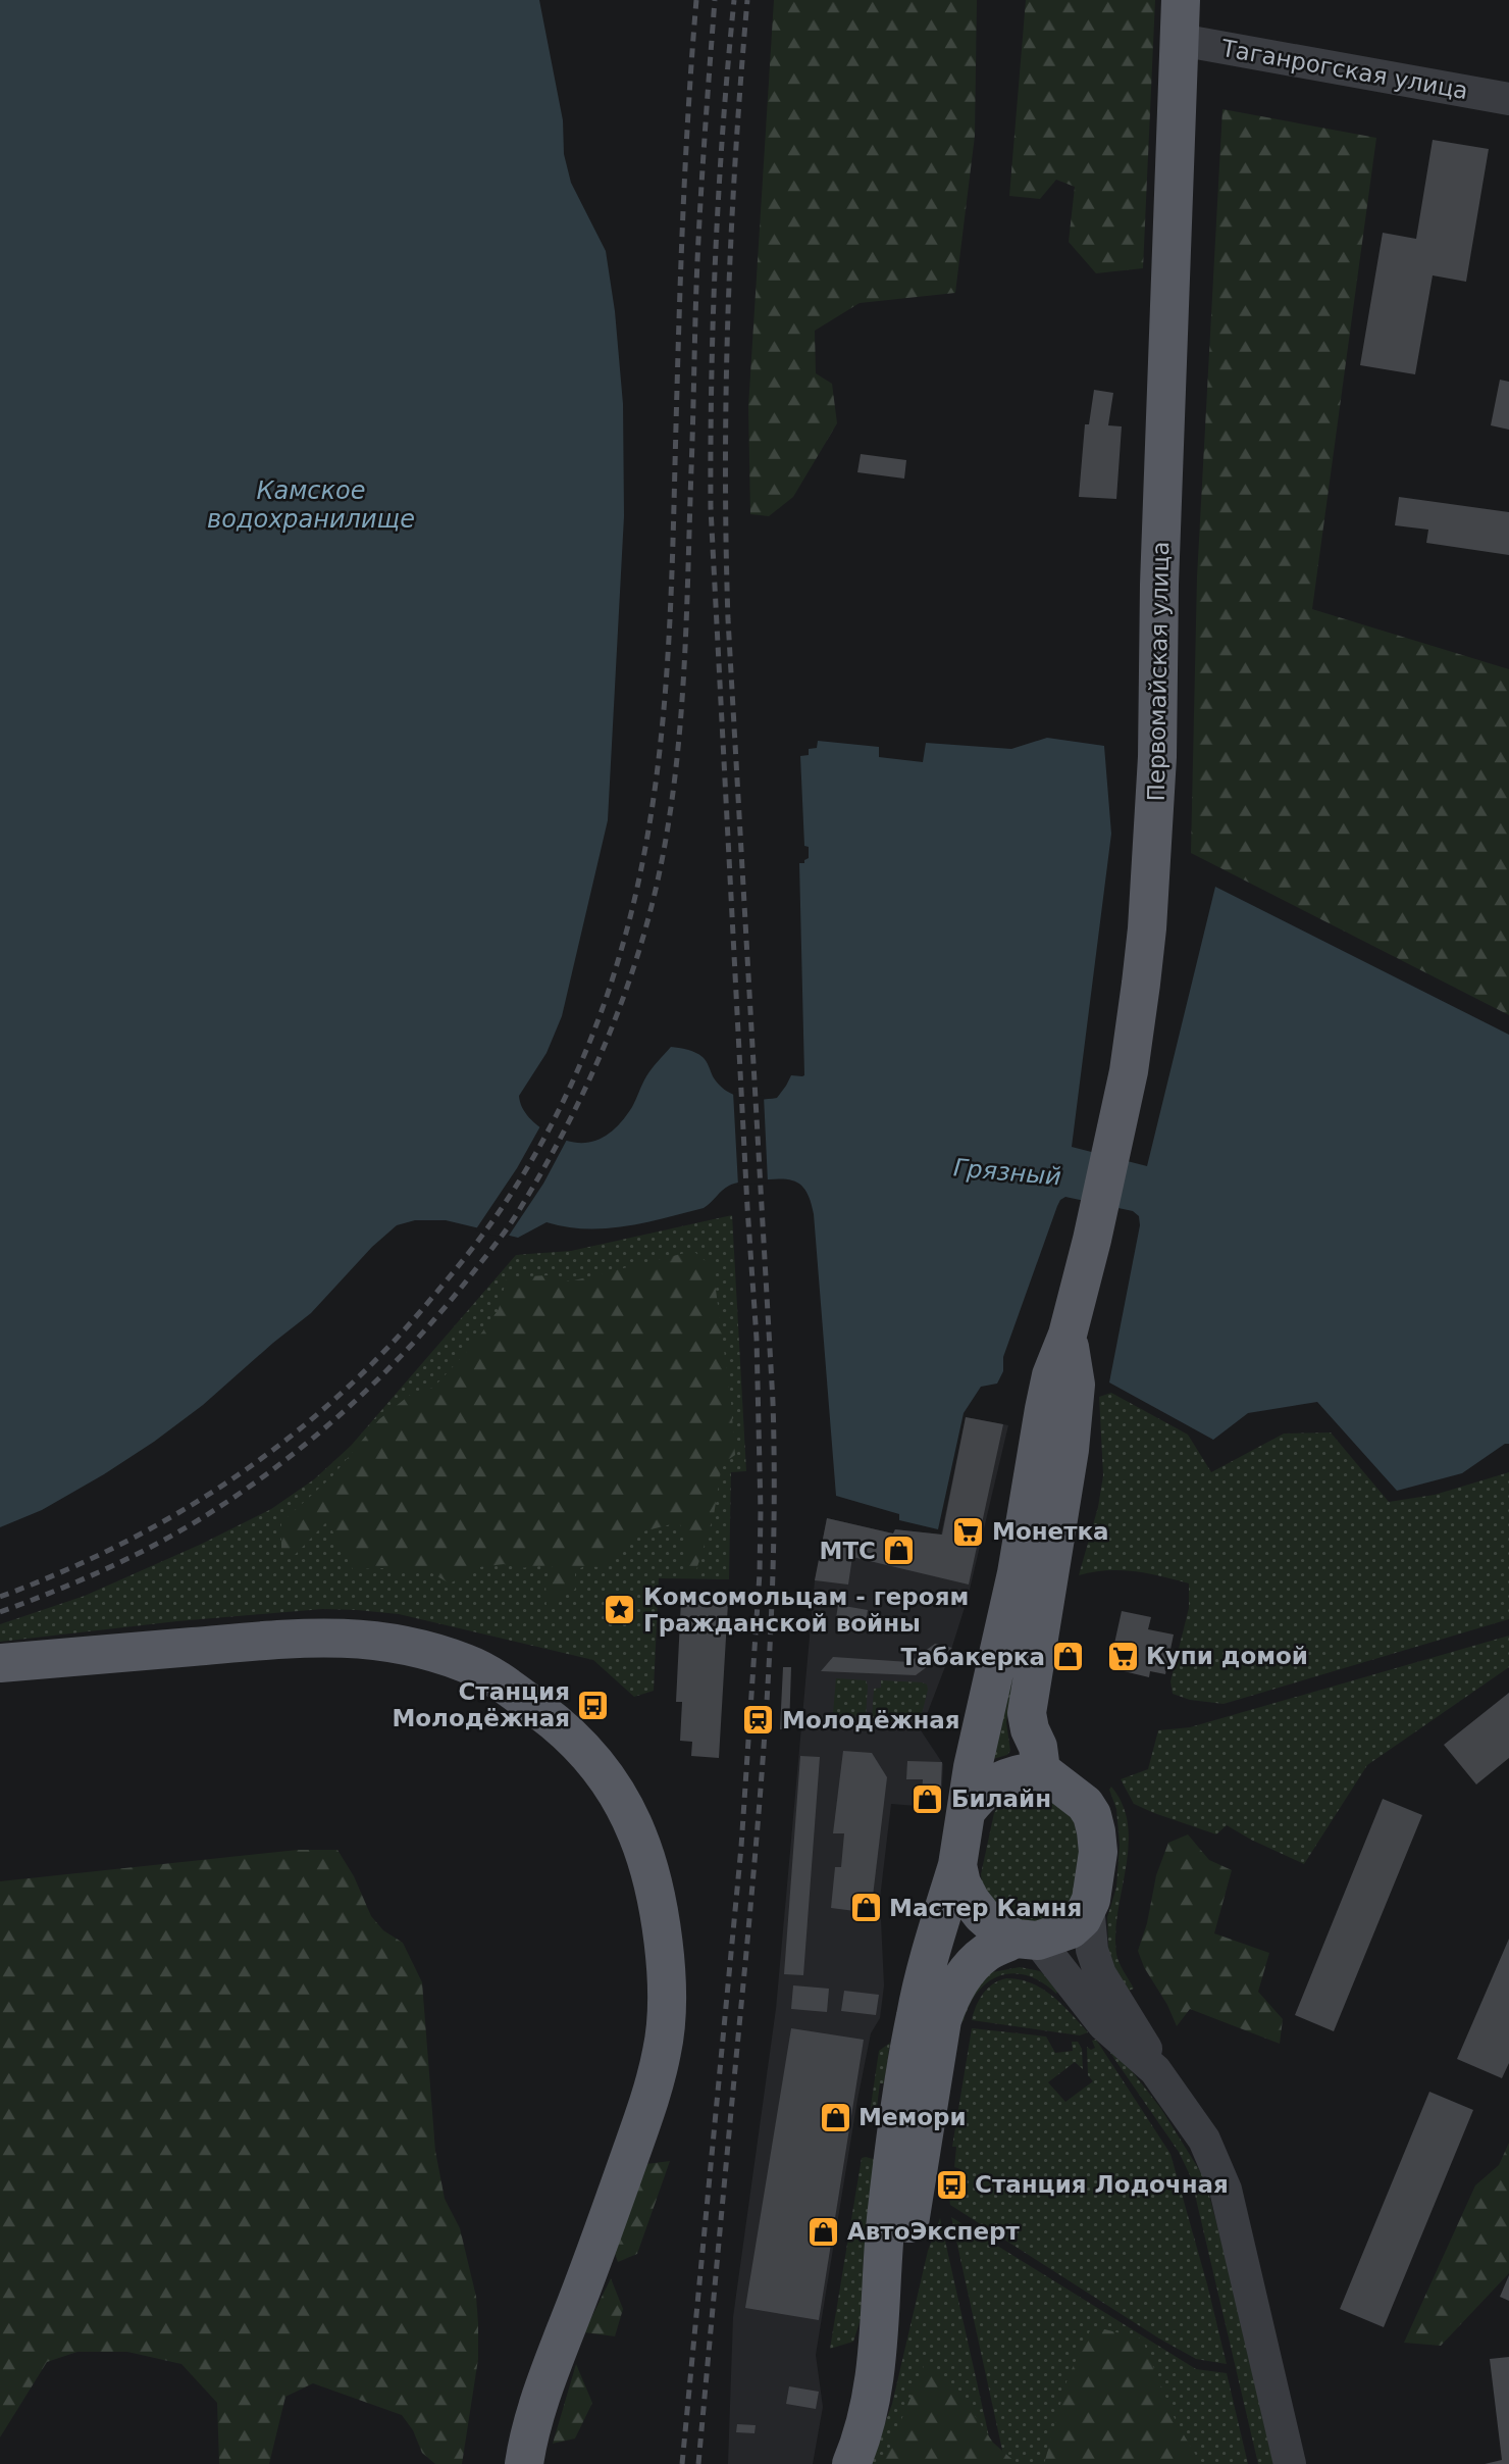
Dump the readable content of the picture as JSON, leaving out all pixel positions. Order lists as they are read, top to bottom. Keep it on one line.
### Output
{"streets":{"main road":["Первомайская улица"],"street":["Таганрогская улица"]},"crossings":[["Таганрогская улица","Первомайская улица"]],"water":["Камское водохранилище","Грязный"],"places":{"supermarket":["Монетка","Купи домой"],"shop":["МТС","Табакерка","Билайн","Мастер Камня","Мемори","АвтоЭксперт"],"place":["Комсомольцам - героям Гражданской войны"],"bus stop":["Станция Молодёжная","Станция Лодочная"],"station":["Молодёжная"]}}
